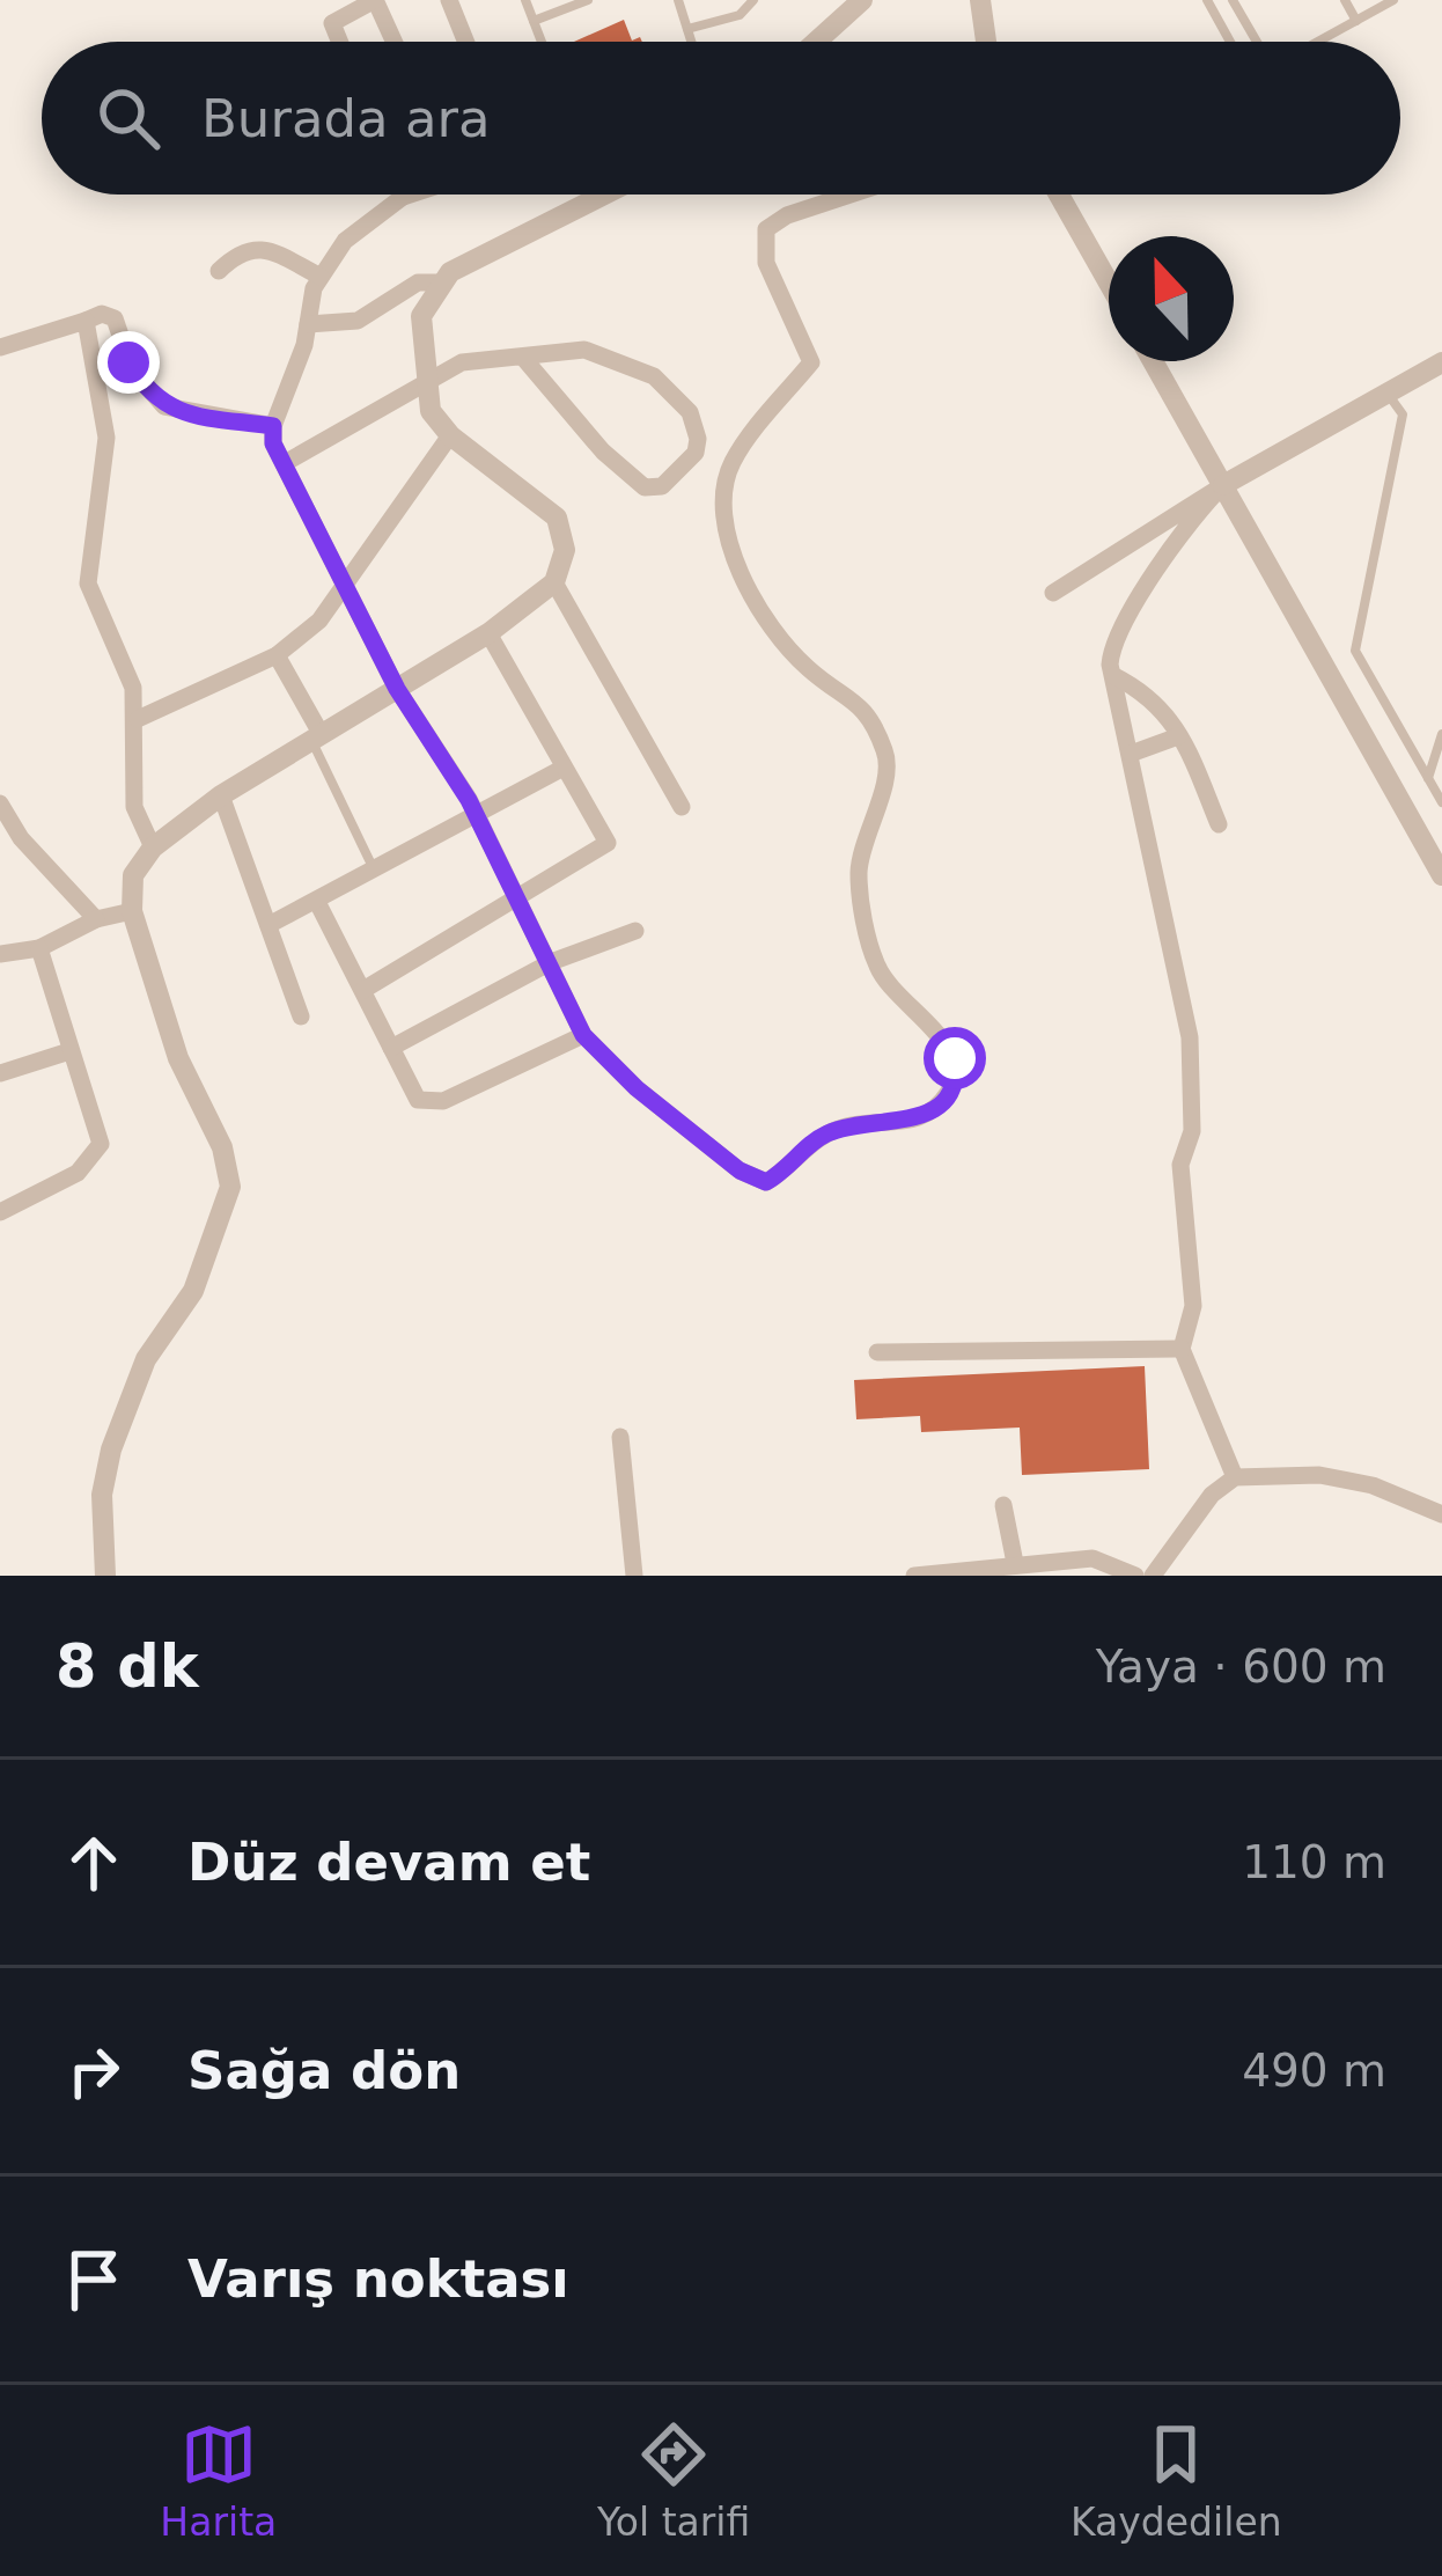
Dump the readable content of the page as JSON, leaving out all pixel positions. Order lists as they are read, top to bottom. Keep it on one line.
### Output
{"north":"top","page":{"search":"Burada ara","heading":["8 dk","Yaya · 600 m"],"list":[["Düz devam et","110 m"],["Sağa dön","490 m"],"Varış noktası"],"nav":["Harita","Yol tarifi","Kaydedilen"]}}
